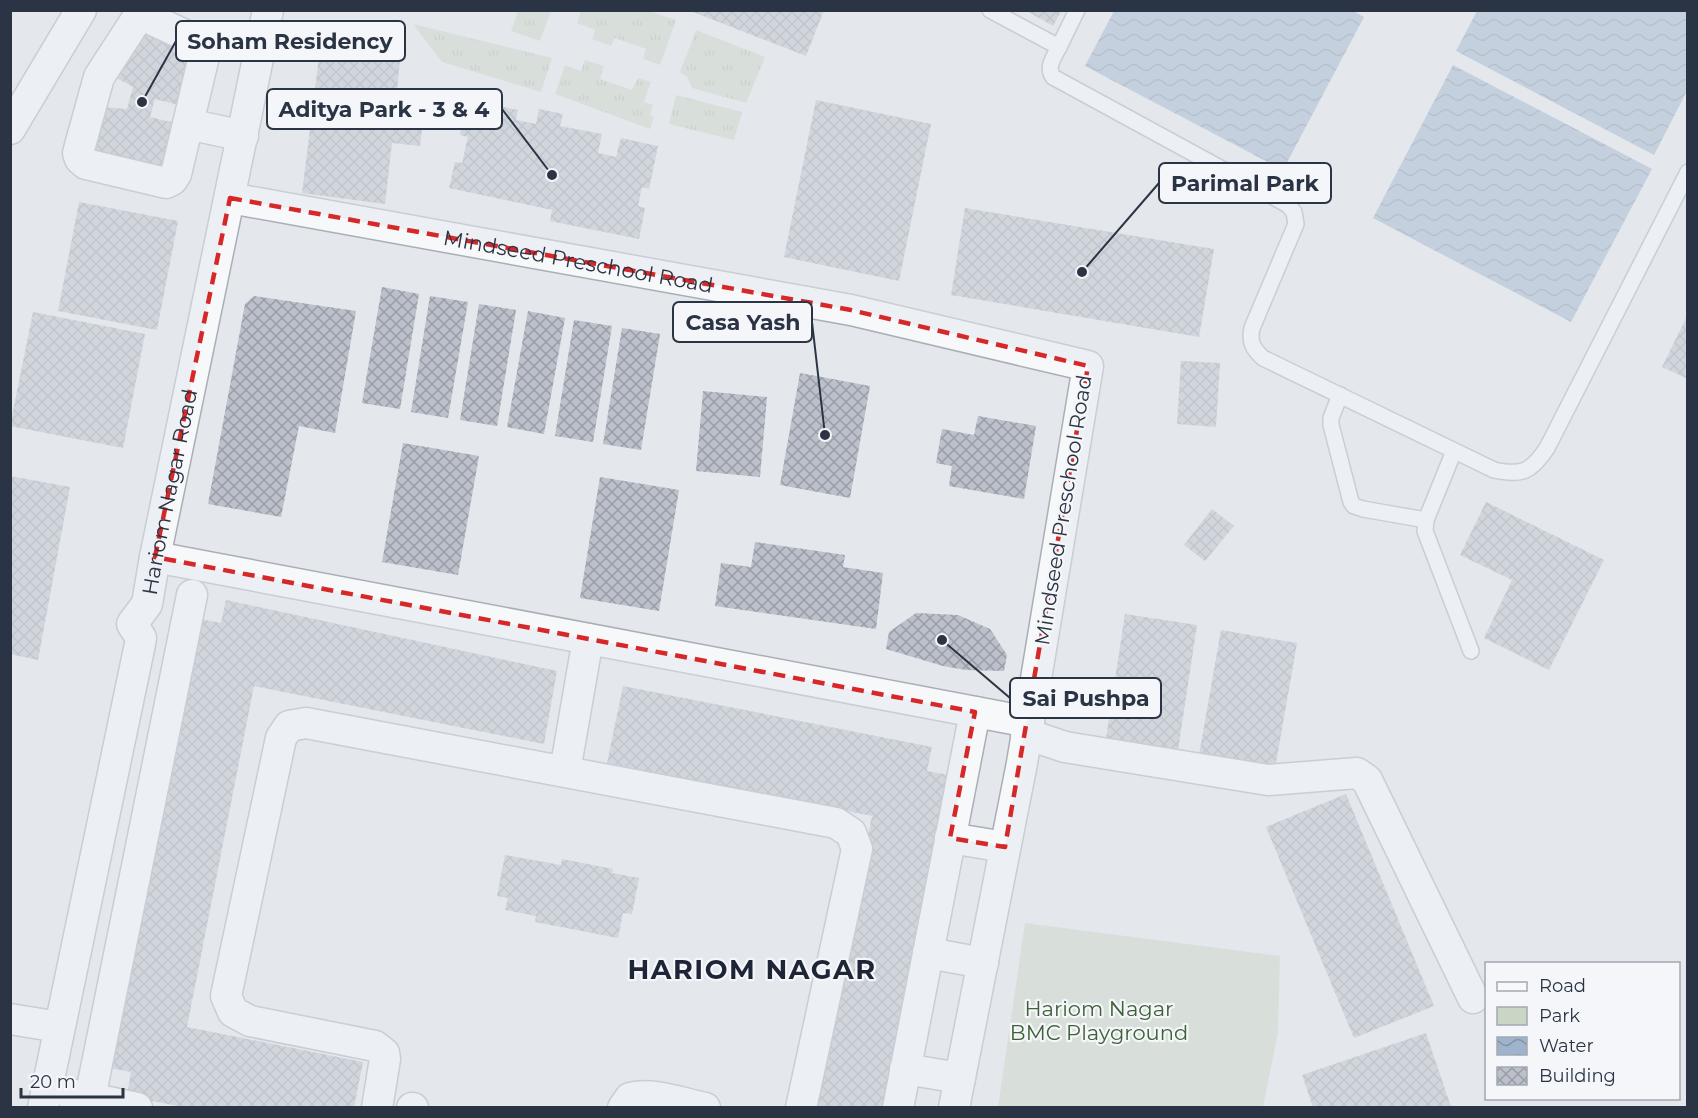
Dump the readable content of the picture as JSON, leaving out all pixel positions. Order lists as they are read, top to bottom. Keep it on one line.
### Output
{"streets":{"street":["Mindseed Preschool Road","Hariom Nagar Road"]},"crossings":[["Mindseed Preschool Road","Hariom Nagar Road"]],"districts":["HARIOM NAGAR"],"parks":["Hariom Nagar BMC Playground"],"places":["Soham Residency","Aditya Park - 3 & 4","Parimal Park","Casa Yash","Sai Pushpa"],"legend":["Road","Park","Water","Building"],"scale_bar":"20 m"}
